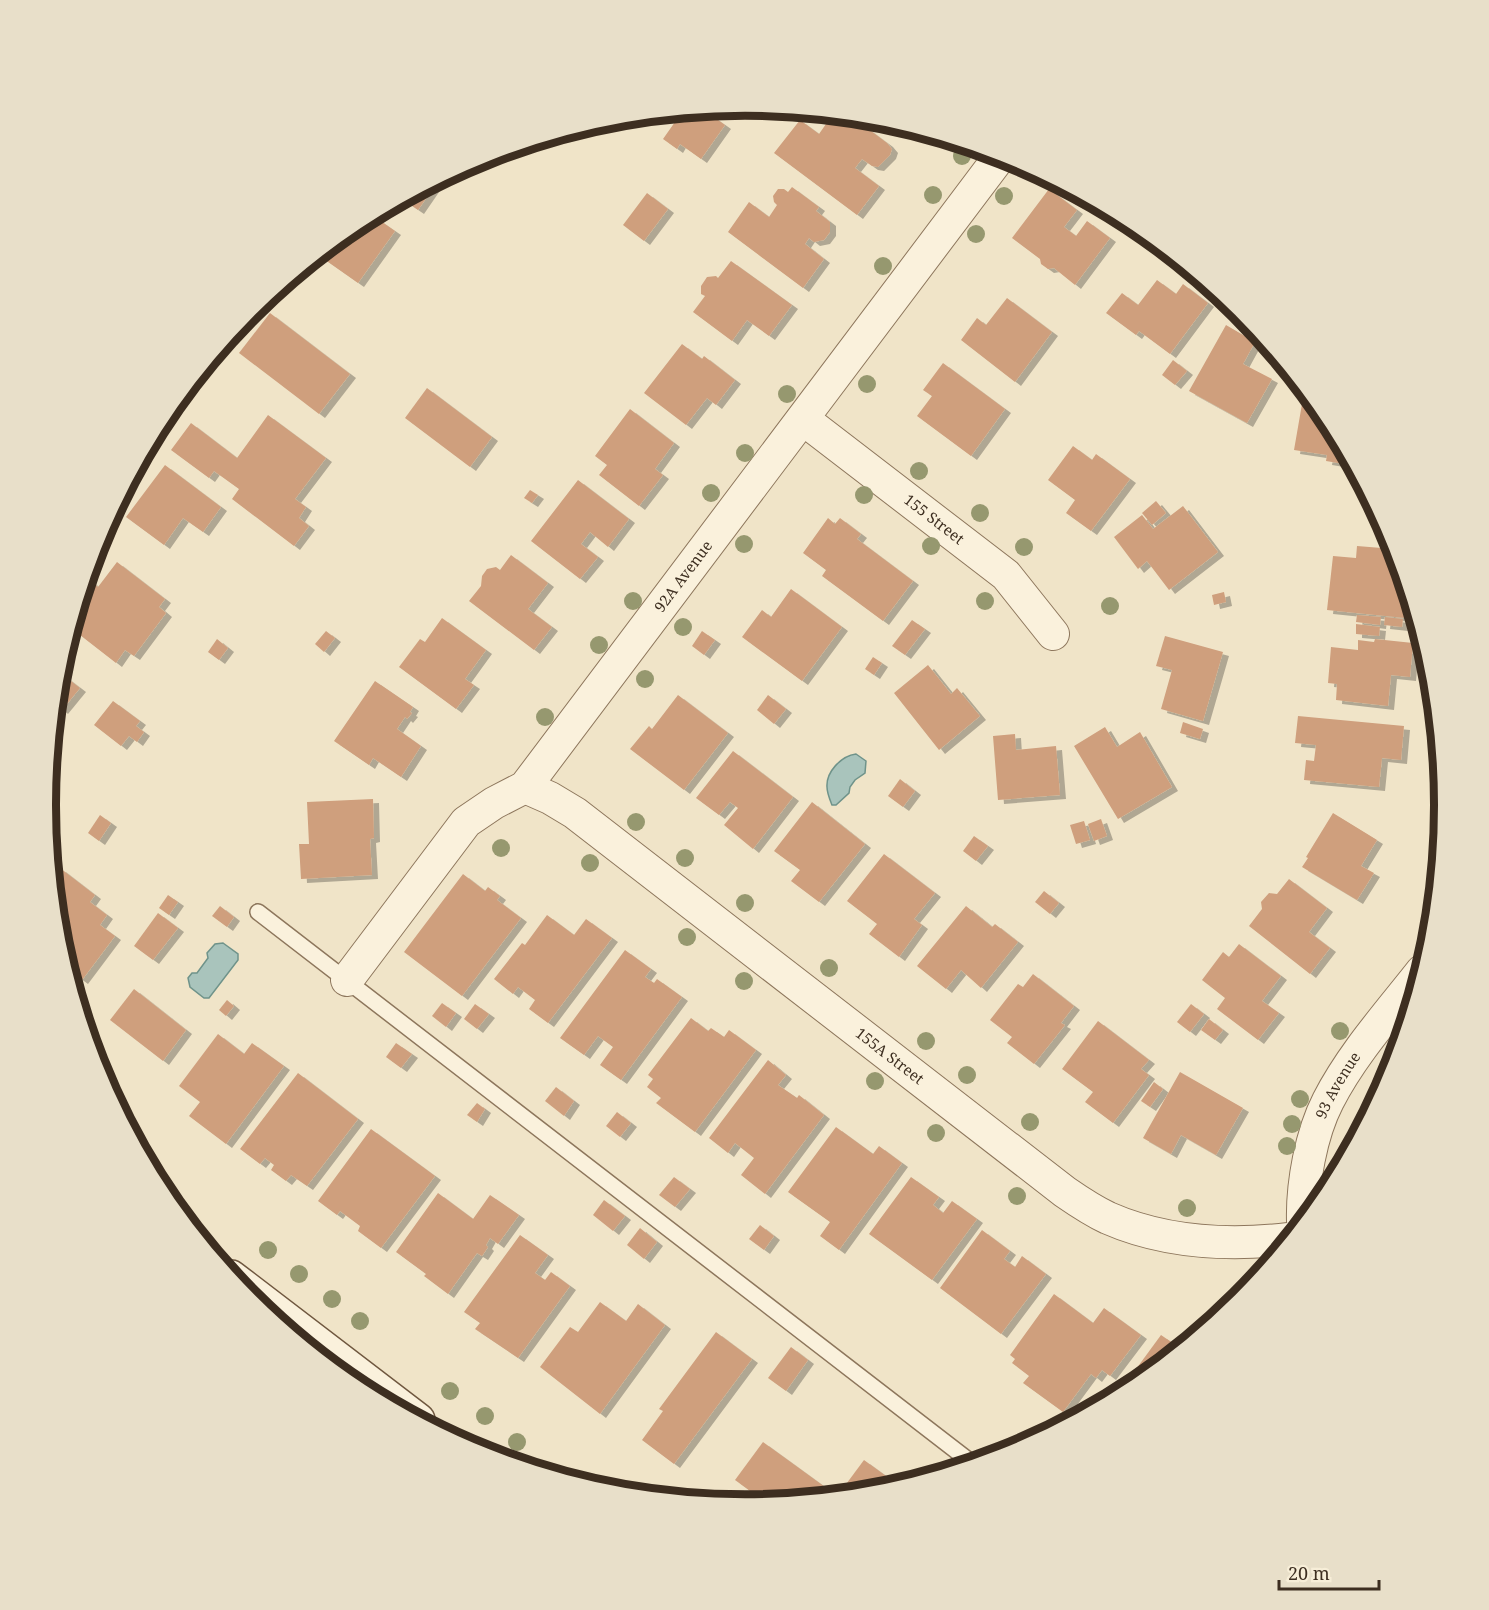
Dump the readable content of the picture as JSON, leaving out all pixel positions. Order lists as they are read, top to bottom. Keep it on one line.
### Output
{"streets":{"street":["155 Street","92A Avenue","155A Street","93 Avenue"]},"crossings":[["155 Street","92A Avenue"],["92A Avenue","155A Street"]],"scale_bar":"20 m"}
